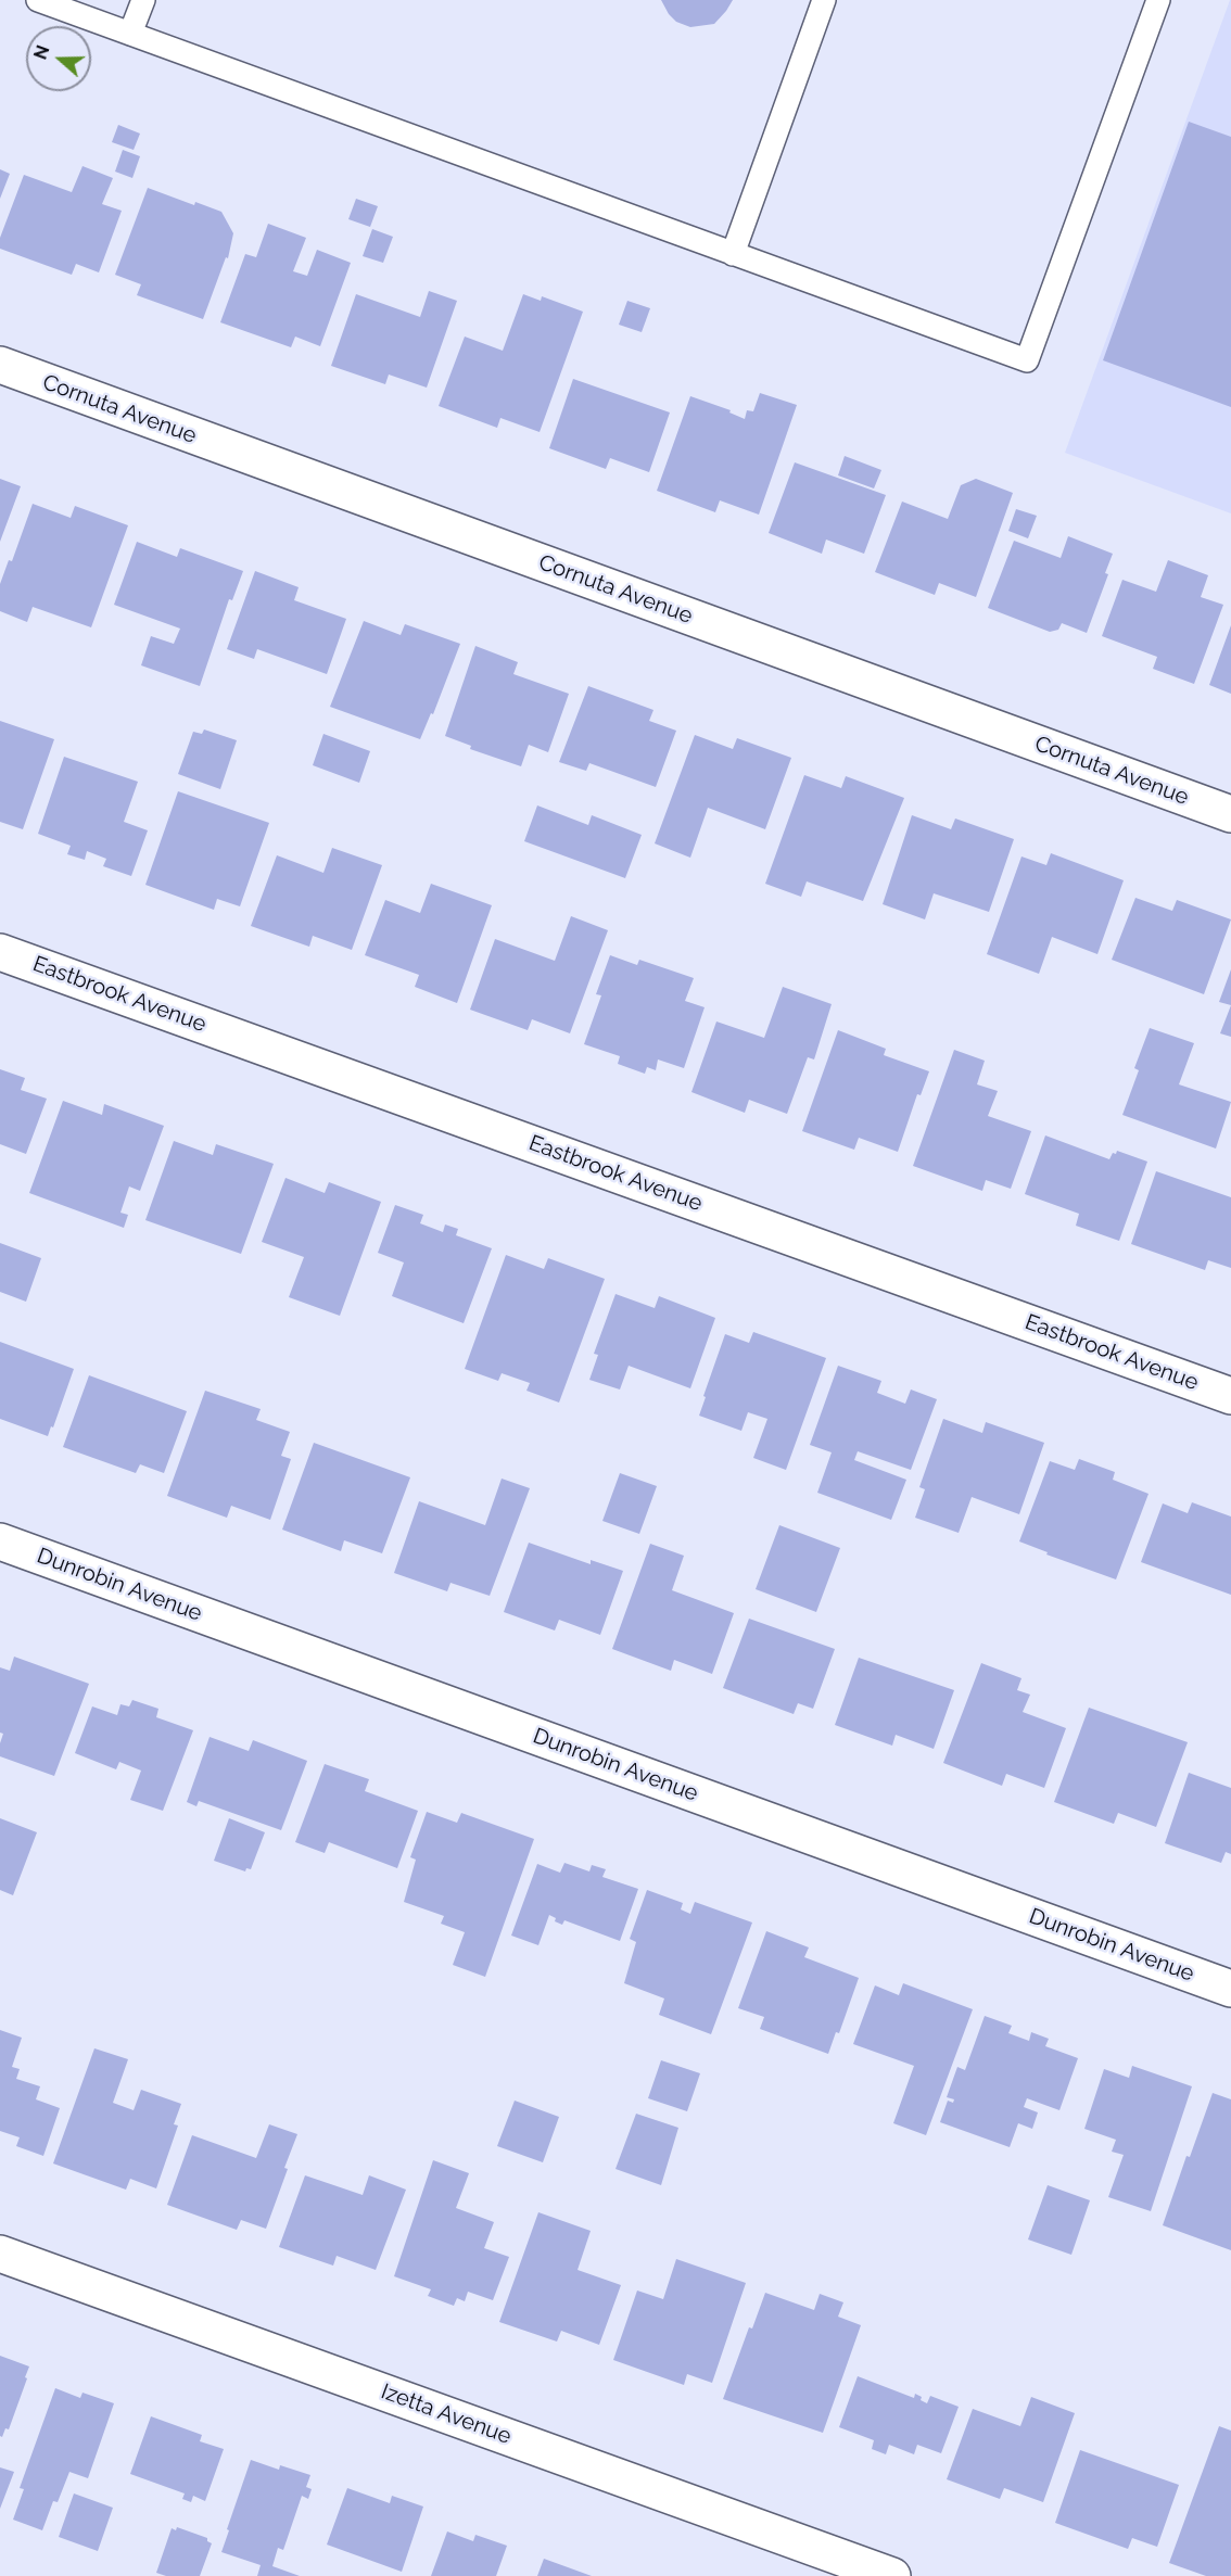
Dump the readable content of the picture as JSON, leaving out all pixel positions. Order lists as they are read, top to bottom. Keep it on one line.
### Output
{"streets":{"street":["Cornuta Avenue","Eastbrook Avenue","Dunrobin Avenue","Izetta Avenue"]},"north":"left"}
